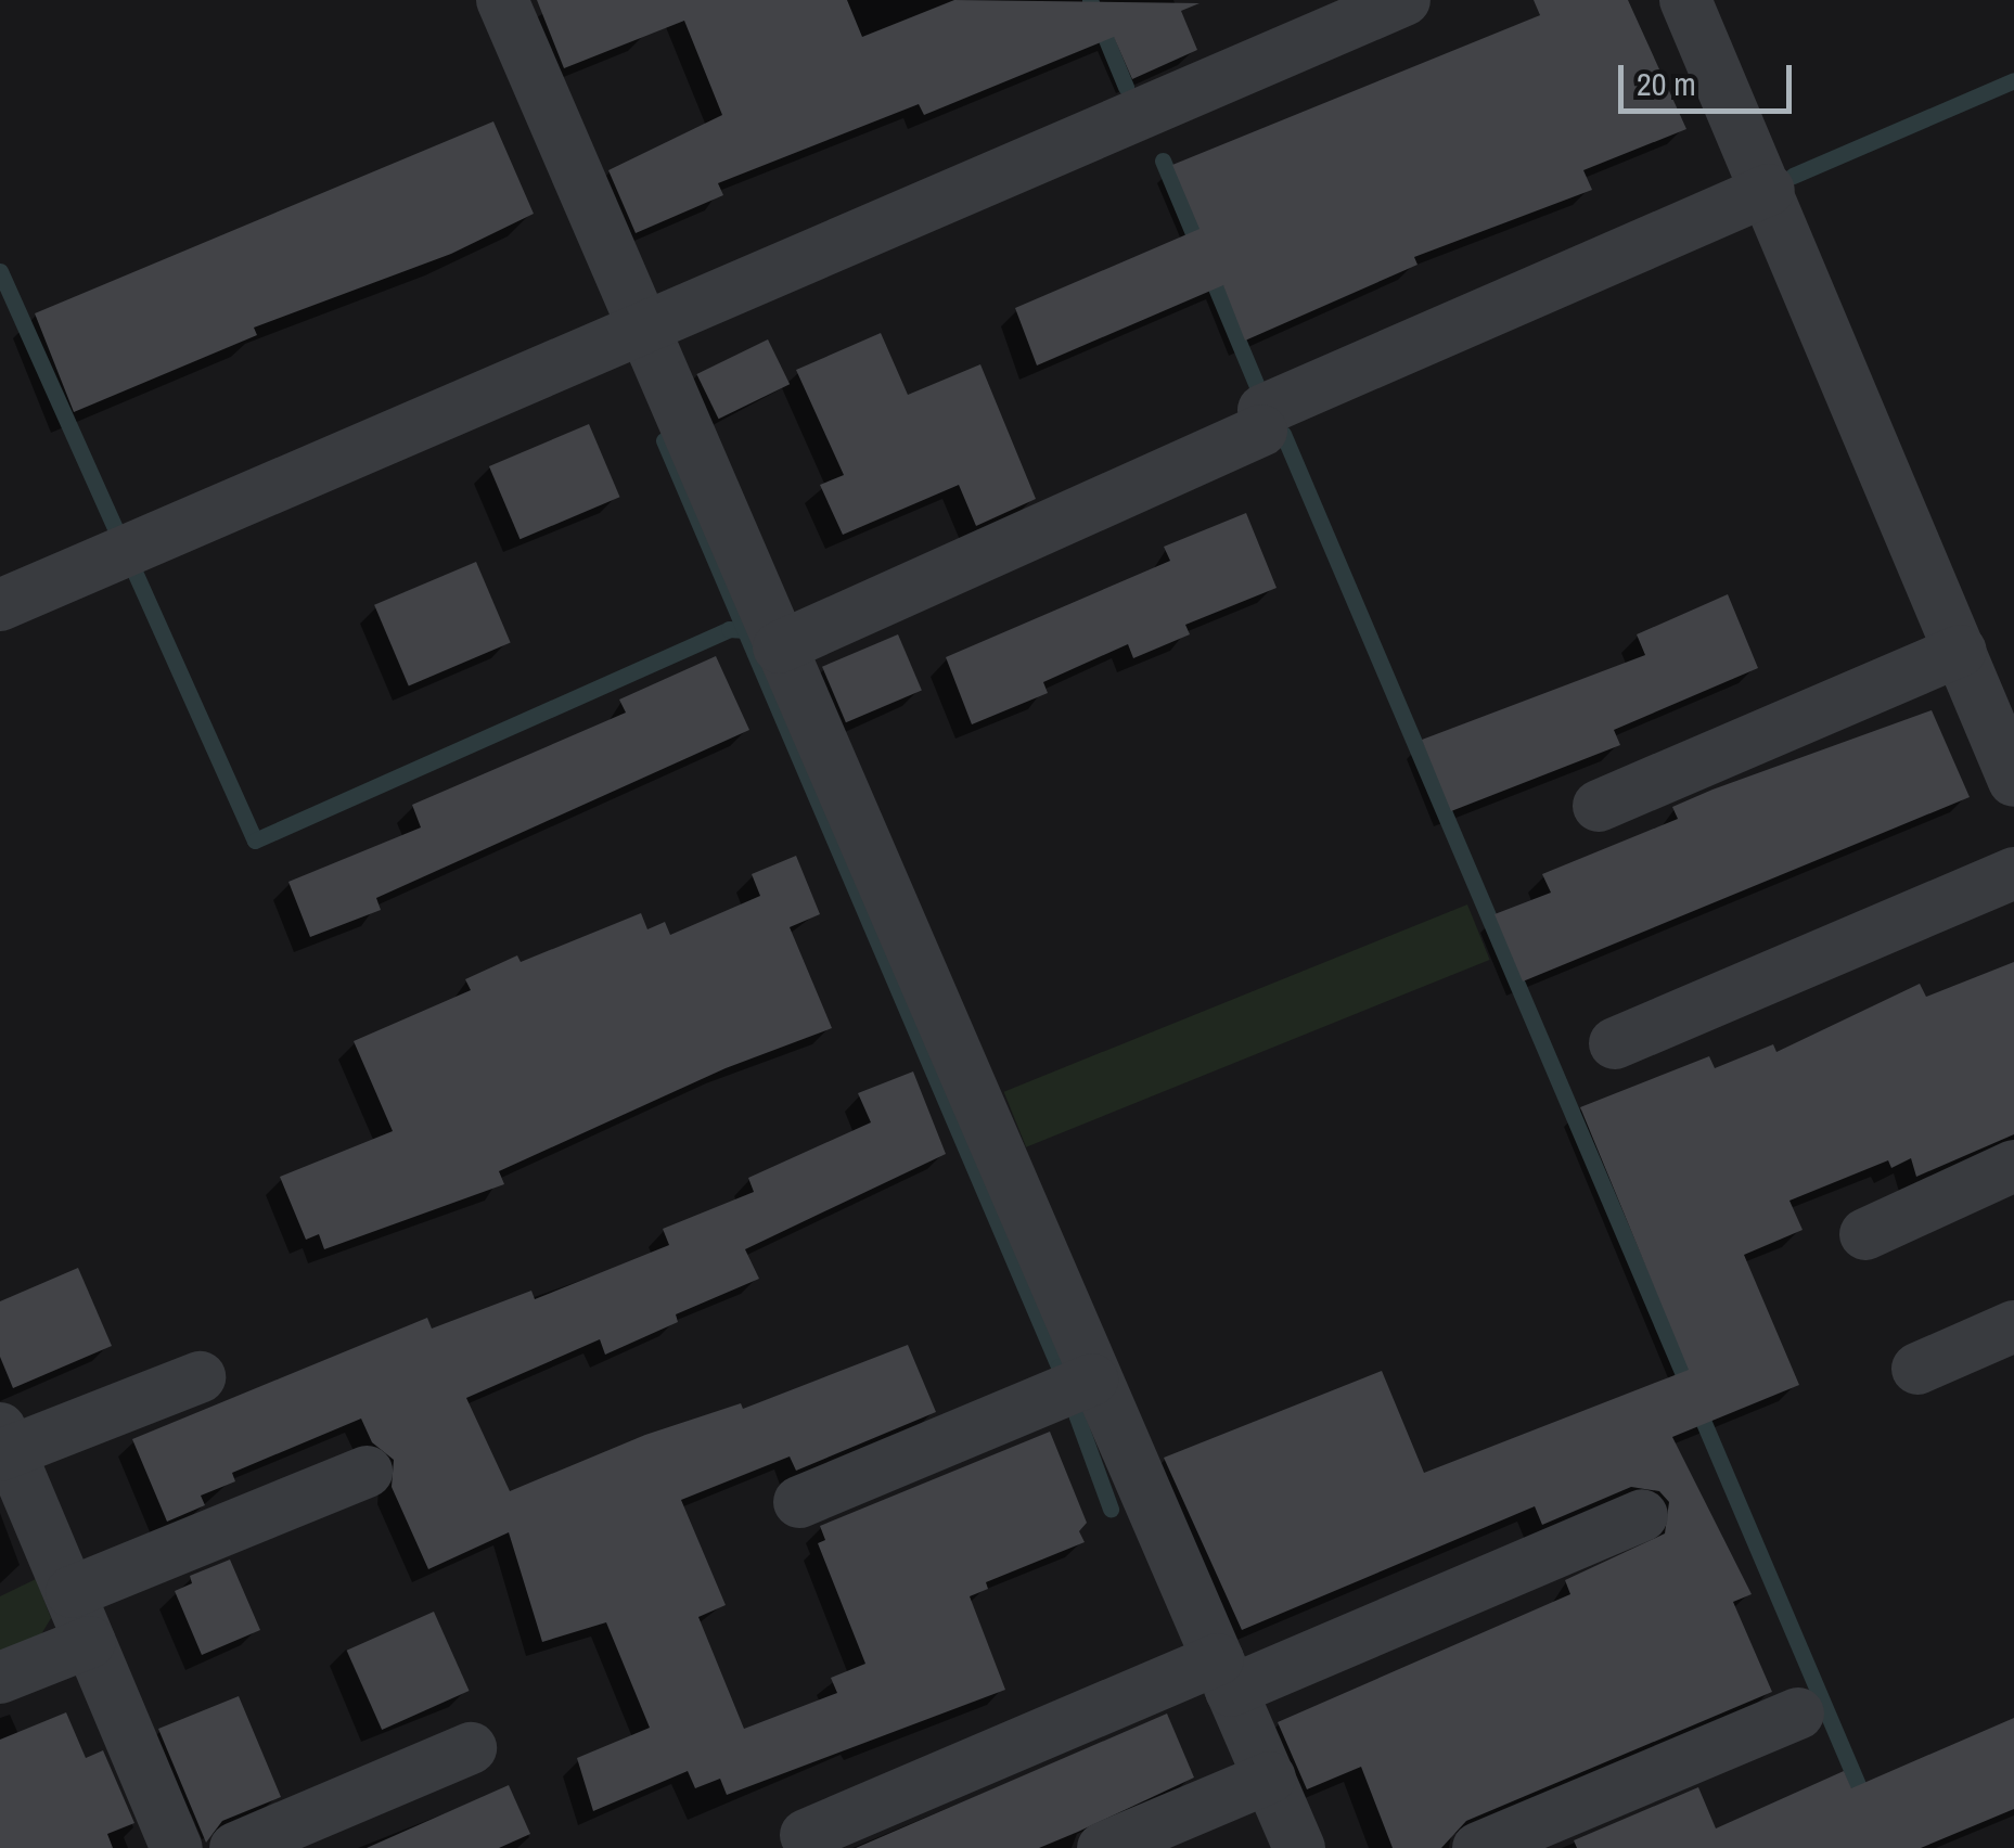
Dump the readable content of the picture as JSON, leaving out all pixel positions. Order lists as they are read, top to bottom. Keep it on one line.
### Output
{"scale_bar":"20 m"}
